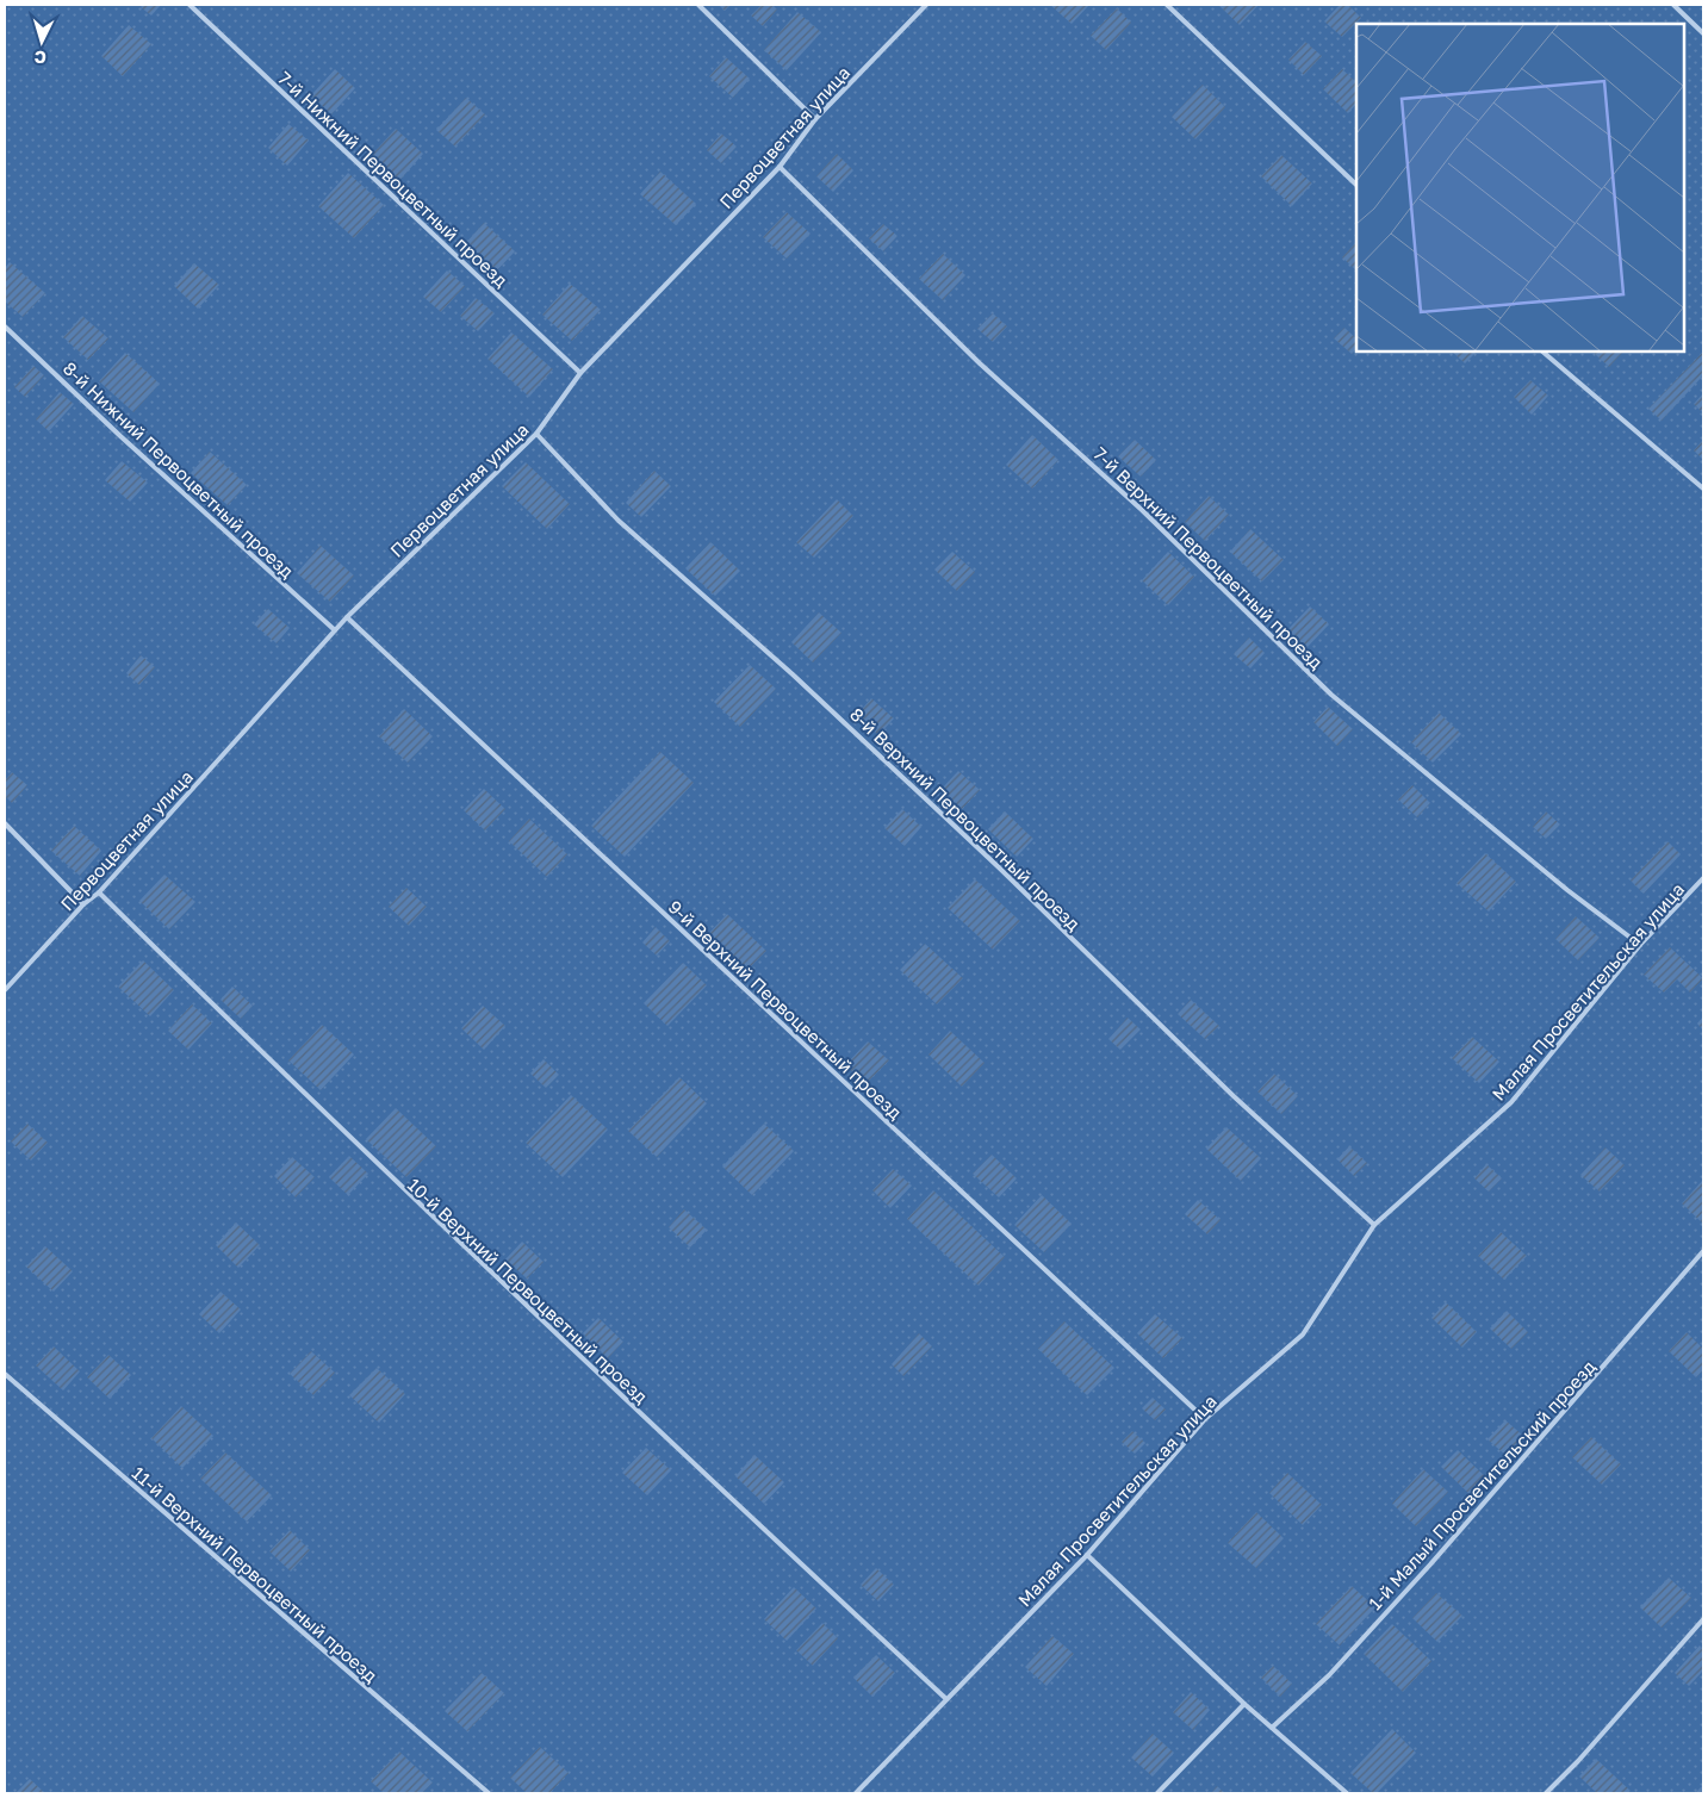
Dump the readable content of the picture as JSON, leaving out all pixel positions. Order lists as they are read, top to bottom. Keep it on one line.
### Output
{"streets":{"lane":["Первоцветная улица","7-й Нижний Первоцветный проезд","8-й Нижний Первоцветный проезд","7-й Верхний Первоцветный проезд","8-й Верхний Первоцветный проезд","Малая Просветительская улица","9-й Верхний Первоцветный проезд","10-й Верхний Первоцветный проезд","1-й Малый Просветительский проезд","11-й Верхний Первоцветный проезд"]},"crossings":[["Первоцветная улица","7-й Нижний Первоцветный проезд"],["Первоцветная улица","8-й Нижний Первоцветный проезд"],["Первоцветная улица","7-й Верхний Первоцветный проезд"],["Первоцветная улица","8-й Верхний Первоцветный проезд"],["Первоцветная улица","9-й Верхний Первоцветный проезд"],["Первоцветная улица","10-й Верхний Первоцветный проезд"],["7-й Верхний Первоцветный проезд","Малая Просветительская улица"],["8-й Верхний Первоцветный проезд","Малая Просветительская улица"],["Малая Просветительская улица","9-й Верхний Первоцветный проезд"],["Малая Просветительская улица","10-й Верхний Первоцветный проезд"]],"north":"bottom"}
